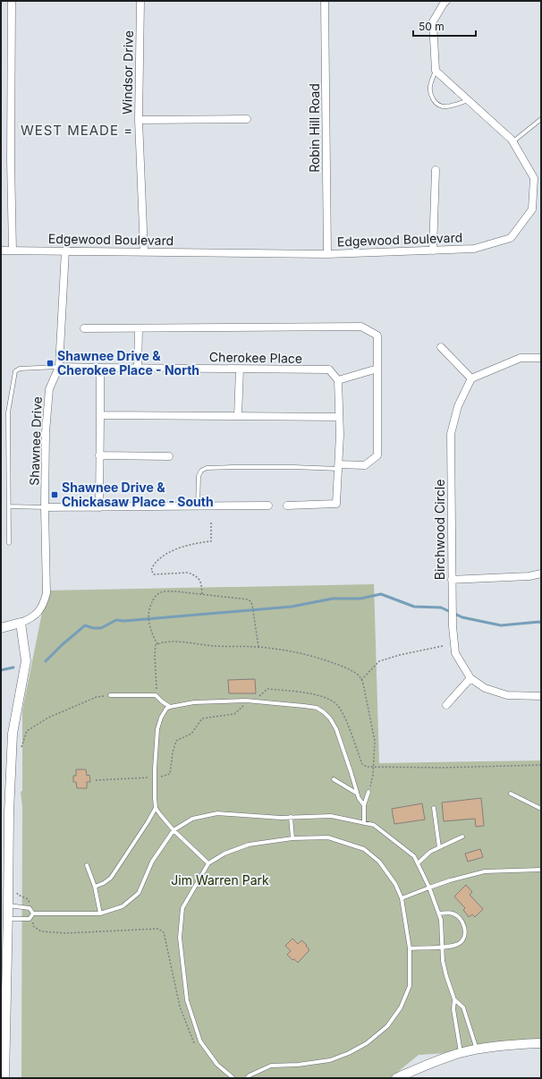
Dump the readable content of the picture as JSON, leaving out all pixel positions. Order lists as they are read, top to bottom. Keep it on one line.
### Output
{"streets":{"street":["Windsor Drive","Robin Hill Road","Edgewood Boulevard","Cherokee Place","Shawnee Drive","Birchwood Circle"]},"crossings":[["Windsor Drive","Edgewood Boulevard"],["Robin Hill Road","Edgewood Boulevard"],["Edgewood Boulevard","Shawnee Drive"],["Cherokee Place","Shawnee Drive"]],"districts":["WEST MEADE ="],"parks":["Jim Warren Park"],"places":{"transit":["Shawnee Drive & Cherokee Place - North","Shawnee Drive & Chickasaw Place - South"]},"scale_bar":"50 m"}
